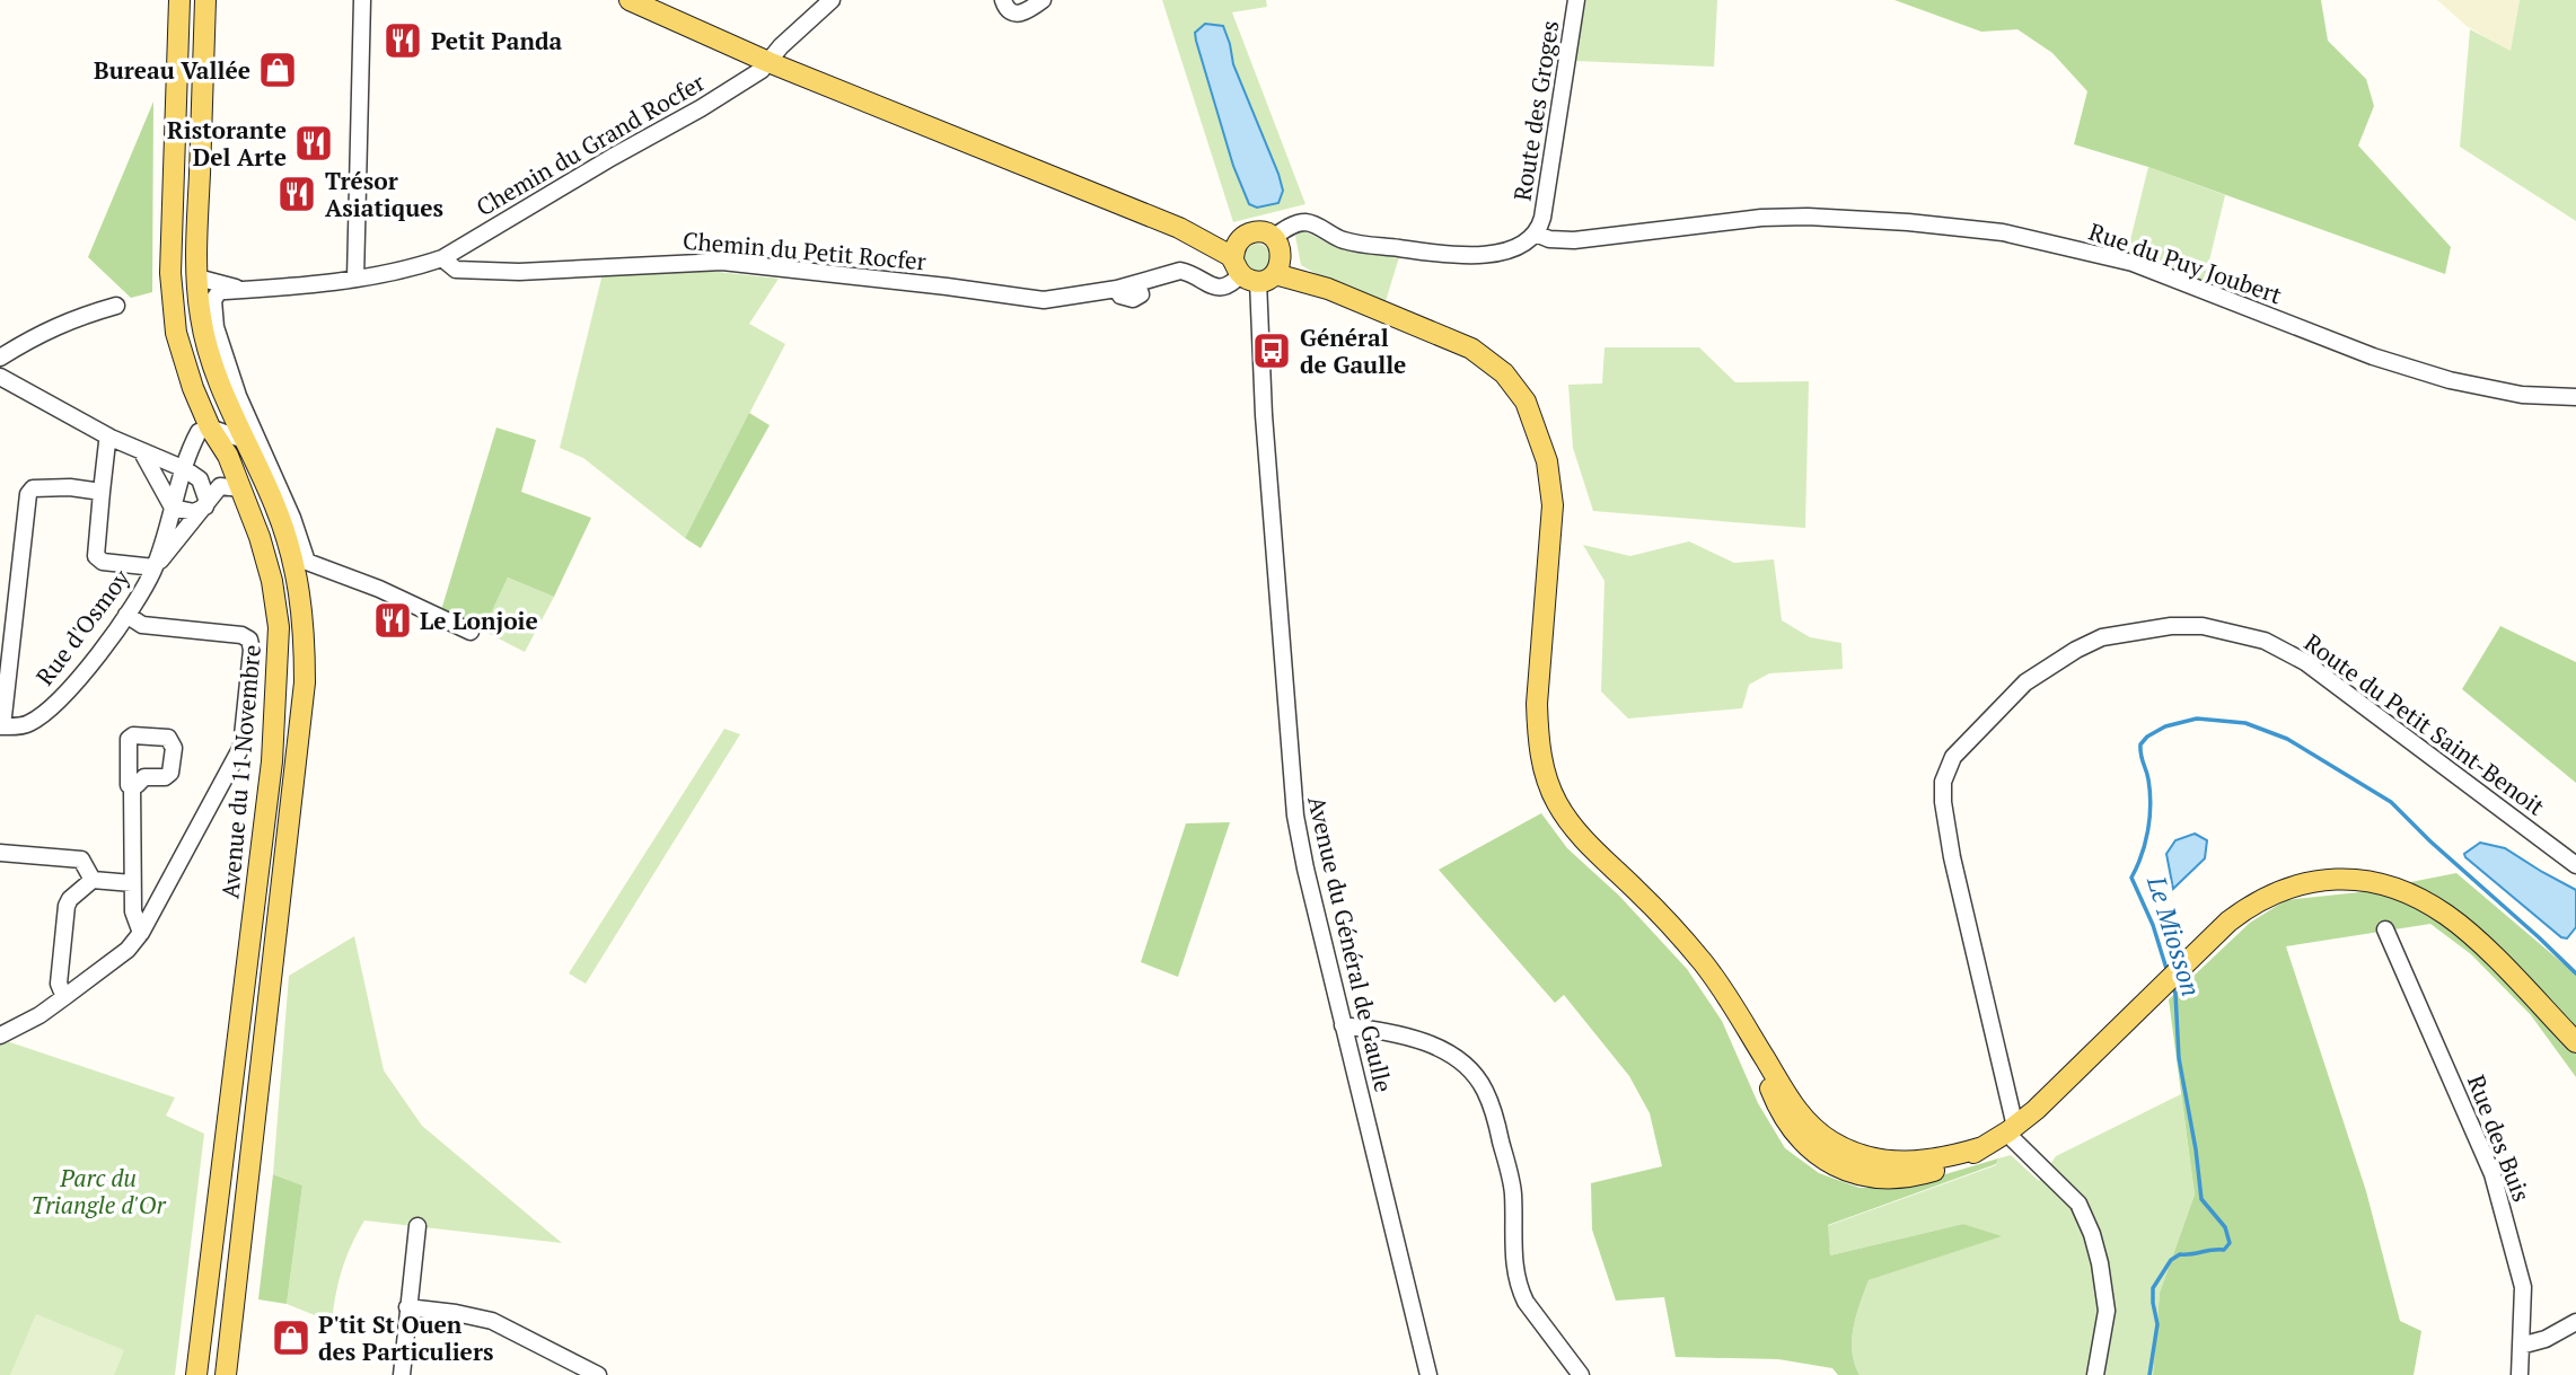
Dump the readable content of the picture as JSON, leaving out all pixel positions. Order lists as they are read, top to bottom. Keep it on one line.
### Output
{"streets":{"main road":["Avenue du 11 Novembre"],"street":["Route des Groges","Chemin du Grand Rocfer","Chemin du Petit Rocfer","Rue du Puy Joubert","Rue d'Osmoy","Route du Petit Saint-Benoit","Avenue du Général de Gaulle","Rue des Buis"]},"crossings":[["Route des Groges","Rue du Puy Joubert"],["Chemin du Grand Rocfer","Chemin du Petit Rocfer"],["Chemin du Petit Rocfer","Avenue du Général de Gaulle"],["Rue d'Osmoy","Avenue du 11 Novembre"]],"water":["Le Miosson"],"parks":["Parc du Triangle d'Or"],"places":{"restaurant":["Petit Panda","Ristorante Del Arte","Trésor Asiatiques","Le Lonjoie"],"shop":["Bureau Vallée","P'tit St Ouen des Particuliers"],"bus stop":["Général de Gaulle"]}}
